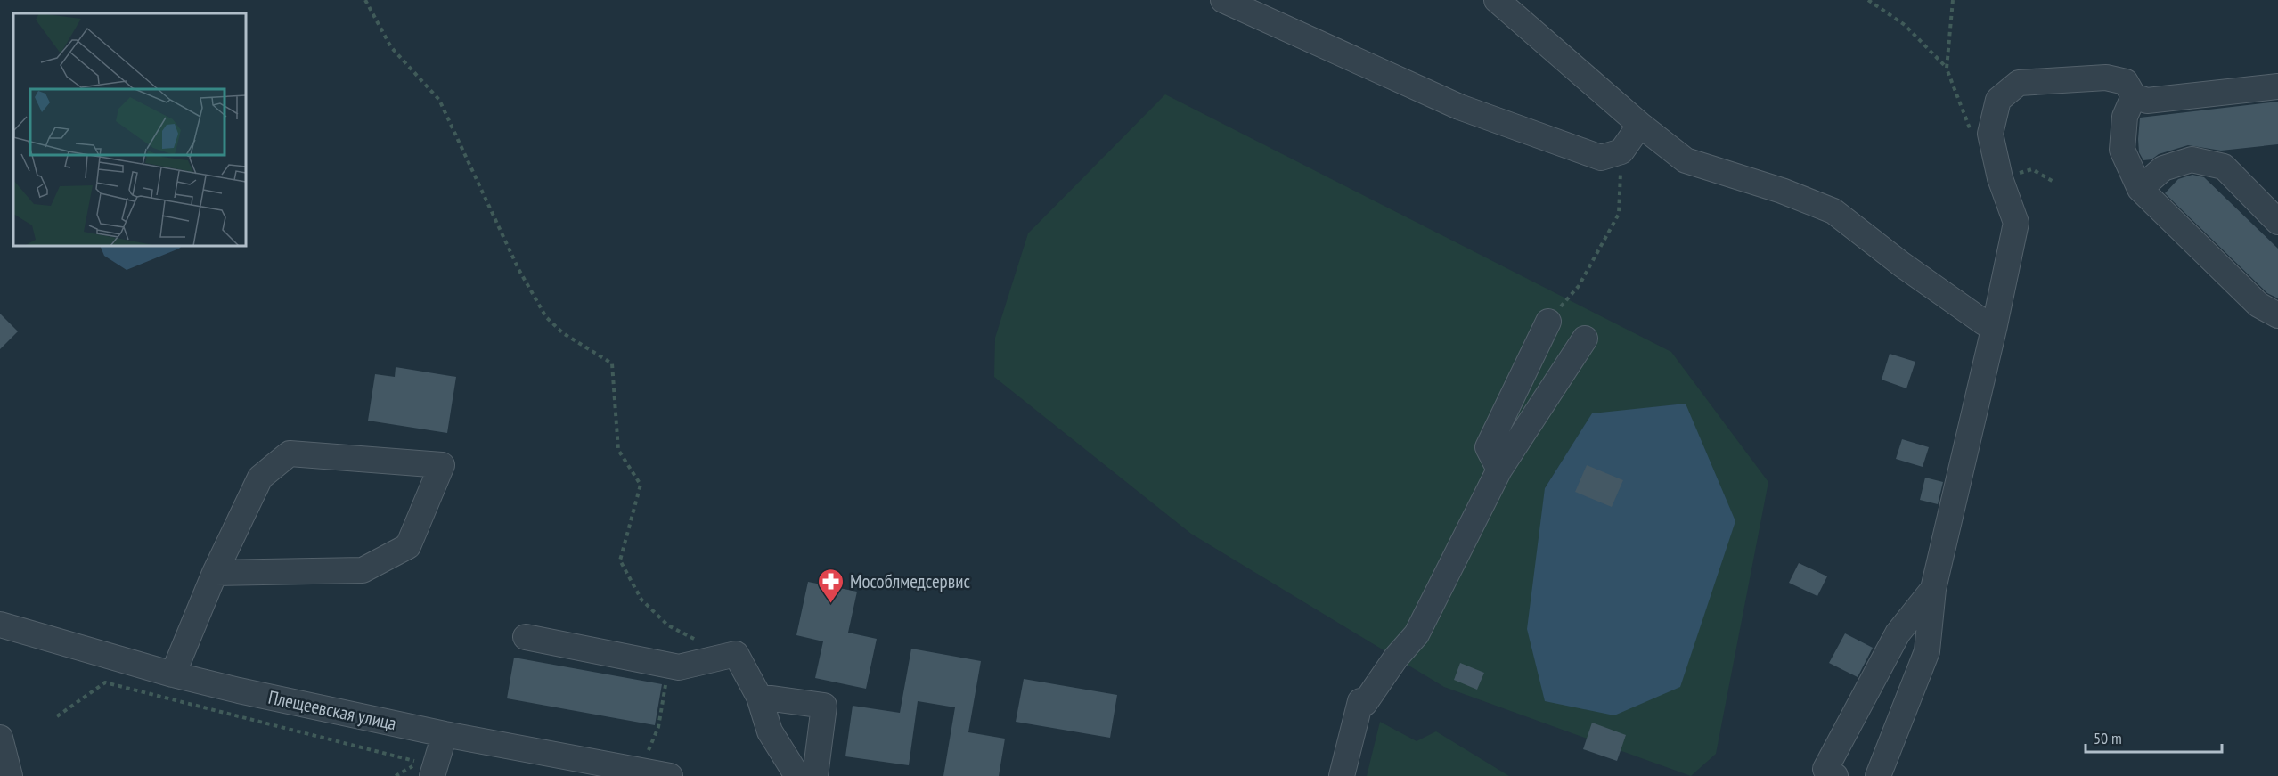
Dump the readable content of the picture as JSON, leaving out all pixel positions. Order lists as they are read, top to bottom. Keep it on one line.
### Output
{"streets":{"street":["Плещеевская улица"]},"places":{"pharmacy":["Мособлмедсервис"]},"scale_bar":"50 m"}
